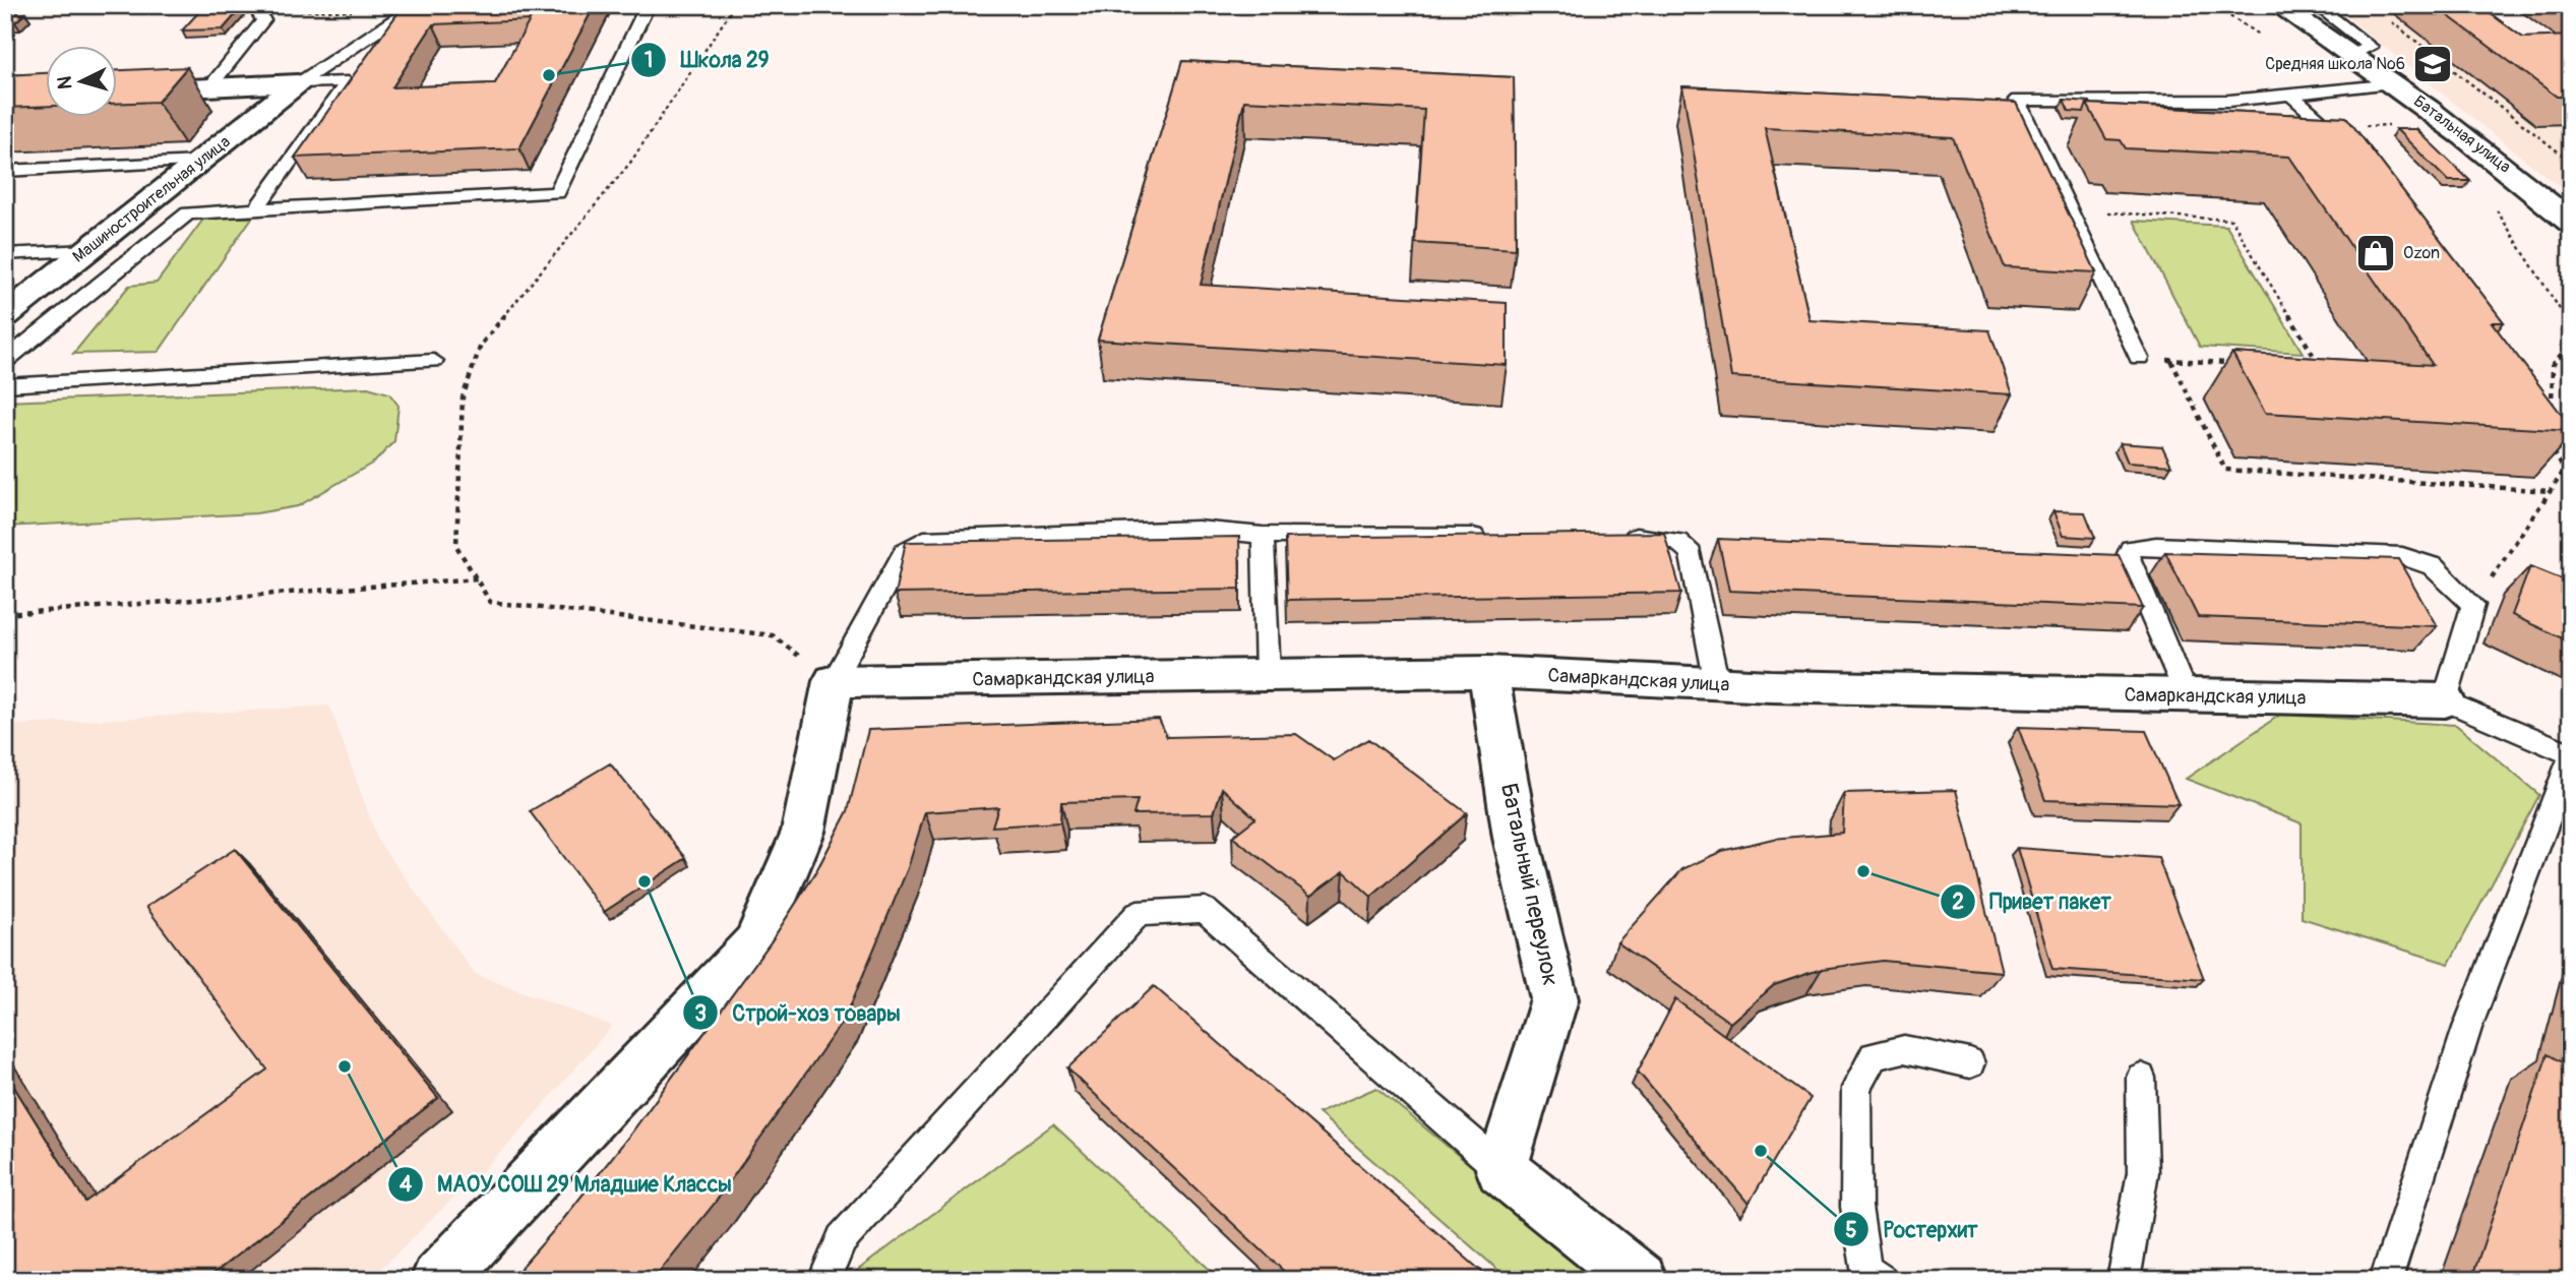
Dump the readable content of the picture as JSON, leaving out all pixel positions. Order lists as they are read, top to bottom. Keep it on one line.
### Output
{"streets":{"street":["Батальная улица","Машиностроительная улица","Самаркандская улица","Батальный переулок"]},"crossings":[["Самаркандская улица","Батальный переулок"]],"places":{"school or university":["Средняя школа №6"],"other":["Школа 29","Привет пакет","Строй-хоз товары","МАОУ СОШ 29 Младшие Классы","Ростерхит"],"shop":["Ozon"]},"north":"left"}
